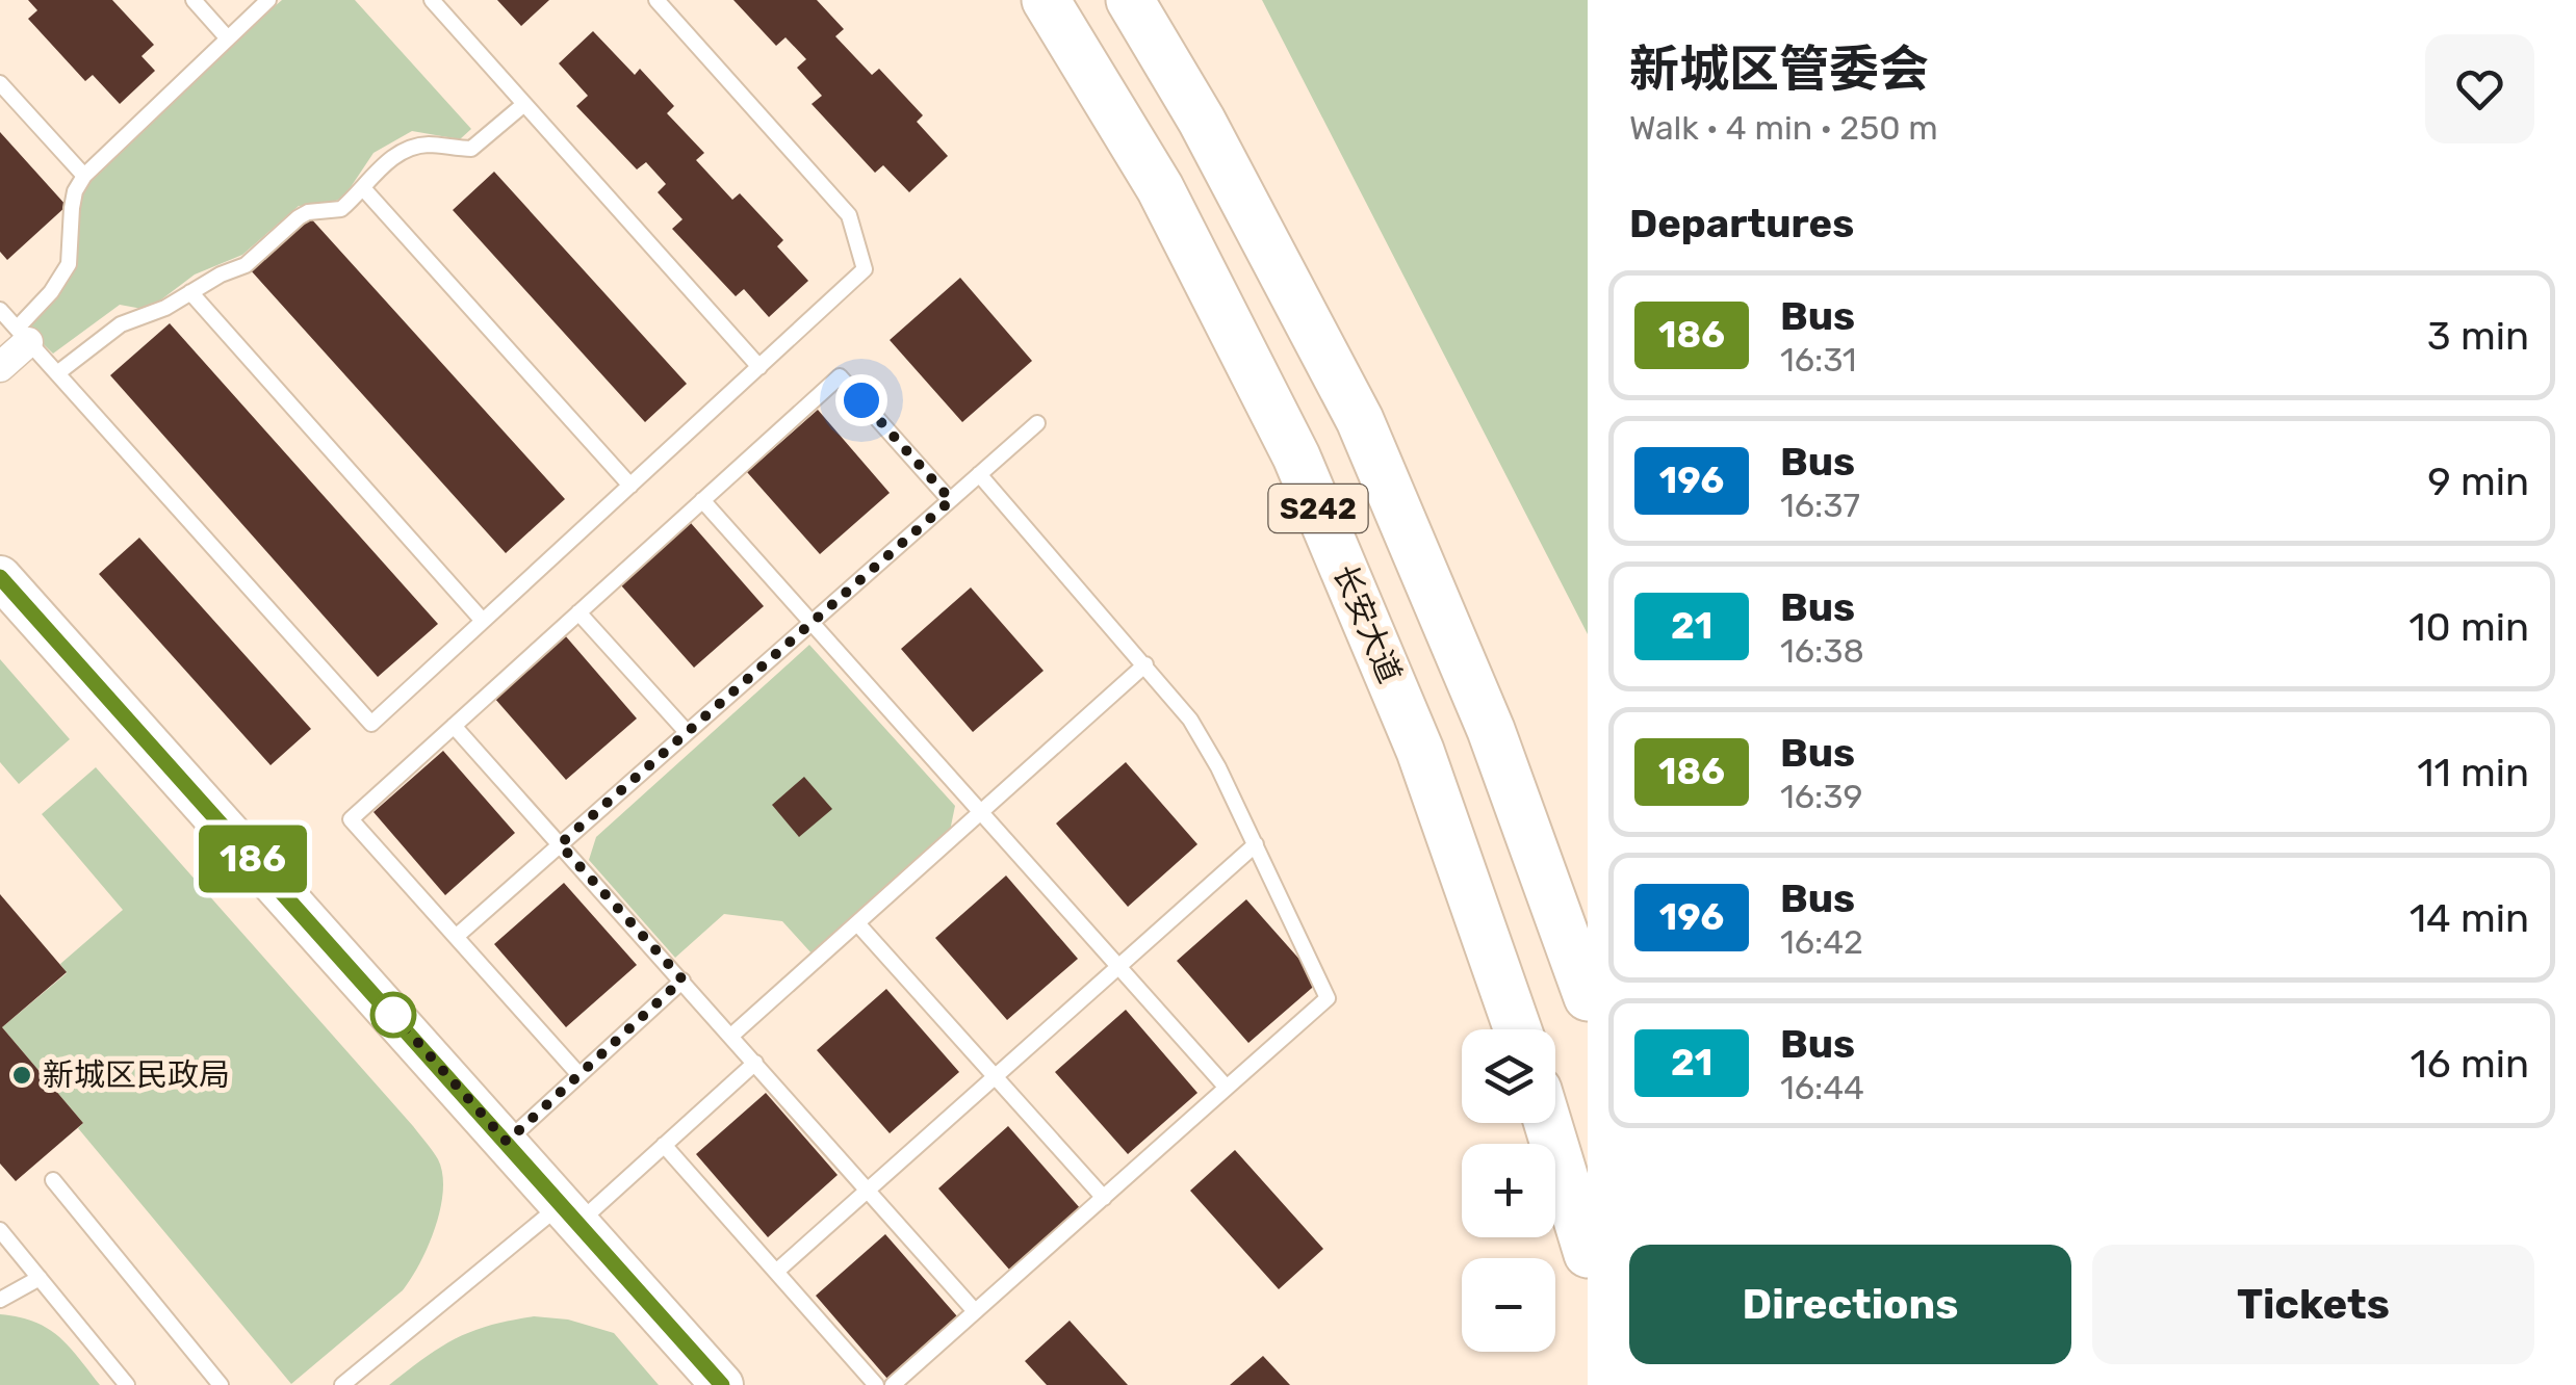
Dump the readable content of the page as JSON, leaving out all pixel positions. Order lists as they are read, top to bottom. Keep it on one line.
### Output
{"streets":{"main road":["S242","长安大道"]},"places":["新城区民政局"],"lines":["bus line 186"],"page":{"on_map":"186","heading":[["新城区管委会","Walk · 4 min · 250 m"],"Departures"],"list":[{"mark":"186","name":"Bus","note":"16:31","value":"3 min"},{"mark":"196","name":"Bus","note":"16:37","value":"9 min"},{"mark":"21","name":"Bus","note":"16:38","value":"10 min"},{"mark":"186","name":"Bus","note":"16:39","value":"11 min"},{"mark":"196","name":"Bus","note":"16:42","value":"14 min"},{"mark":"21","name":"Bus","note":"16:44","value":"16 min"}],"map_buttons":["+","−"],"buttons":["Directions","Tickets"]}}
